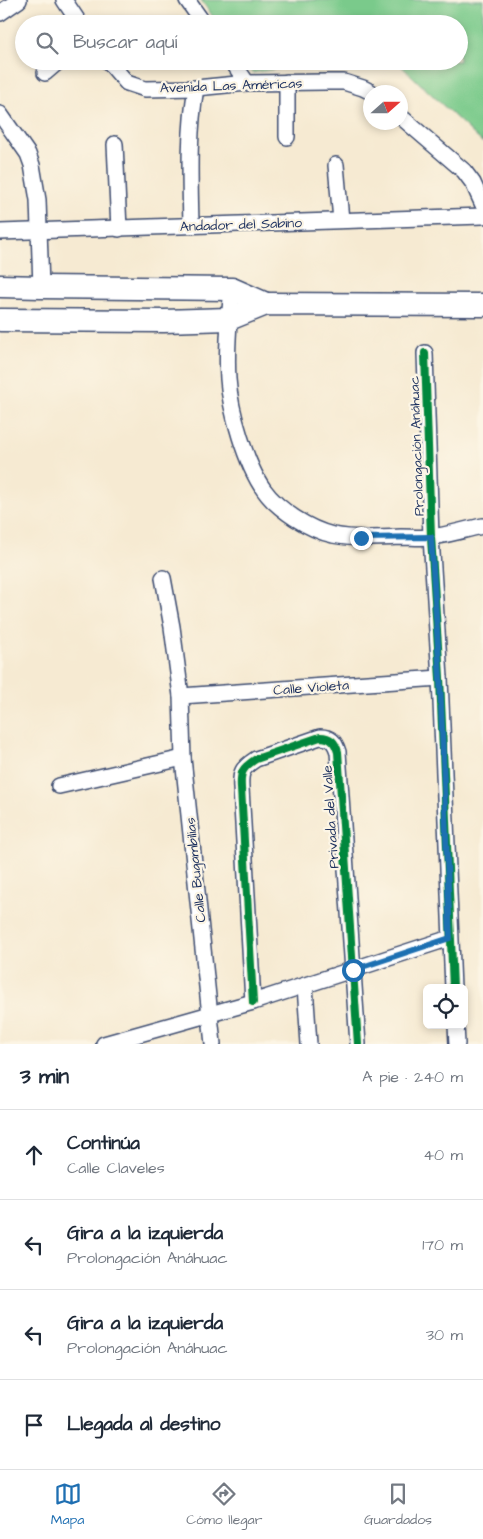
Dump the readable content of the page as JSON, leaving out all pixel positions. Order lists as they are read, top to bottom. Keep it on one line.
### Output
{"streets":{"street":["Avenida Las Américas","Andador del Sabino","Prolongación Anáhuac","Calle Violeta","Privada del Valle","Calle Bugambilias"]},"crossings":[["Prolongación Anáhuac","Calle Violeta"],["Calle Violeta","Calle Bugambilias"]],"north":"right","page":{"search":"Buscar aquí","heading":["3 min","A pie · 240 m"],"list":[["Continúa","Calle Claveles","40 m"],["Gira a la izquierda","Prolongación Anáhuac","170 m"],["Gira a la izquierda","Prolongación Anáhuac","30 m"],"Llegada al destino"],"nav":["Mapa","Cómo llegar","Guardados"]}}
